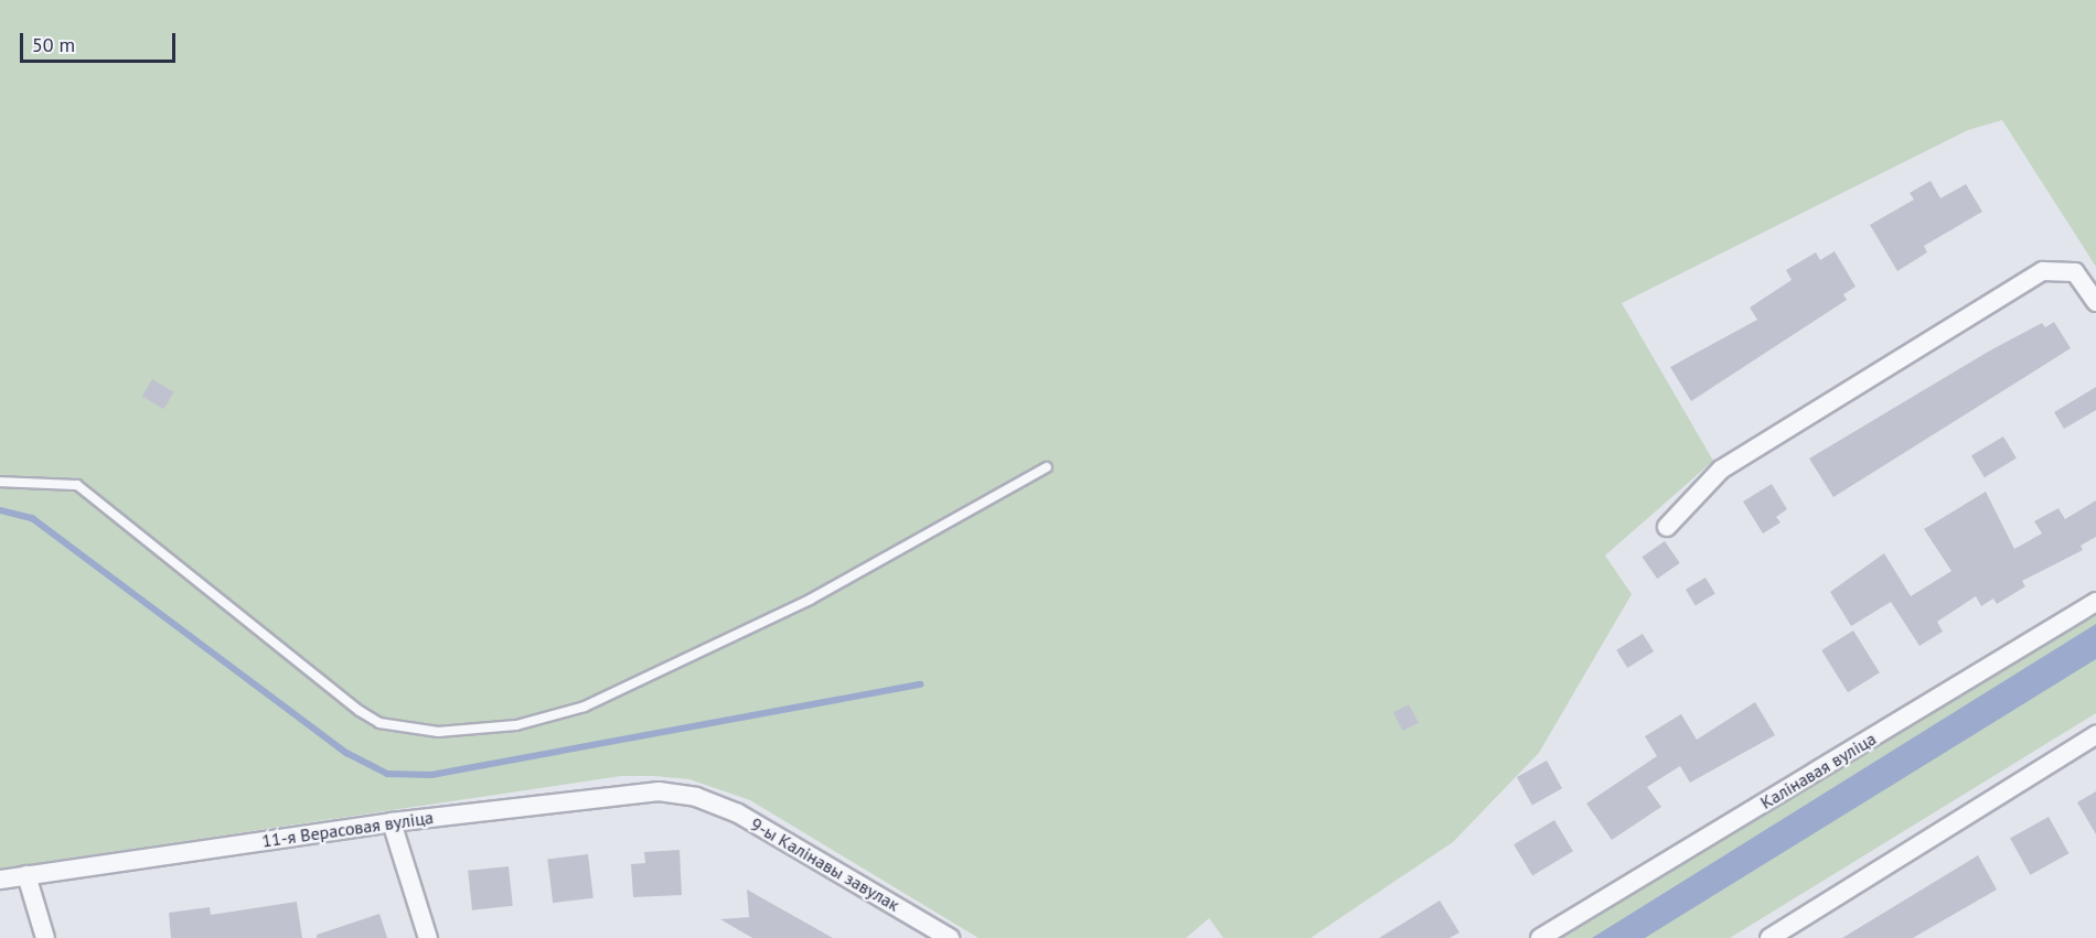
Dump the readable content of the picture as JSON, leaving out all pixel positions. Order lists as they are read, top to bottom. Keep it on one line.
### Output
{"streets":{"street":["Калінавая вуліца","11-я Верасовая вуліца","9-ы Калінавы завулак"]},"crossings":[["11-я Верасовая вуліца","9-ы Калінавы завулак"]],"scale_bar":"50 m"}
